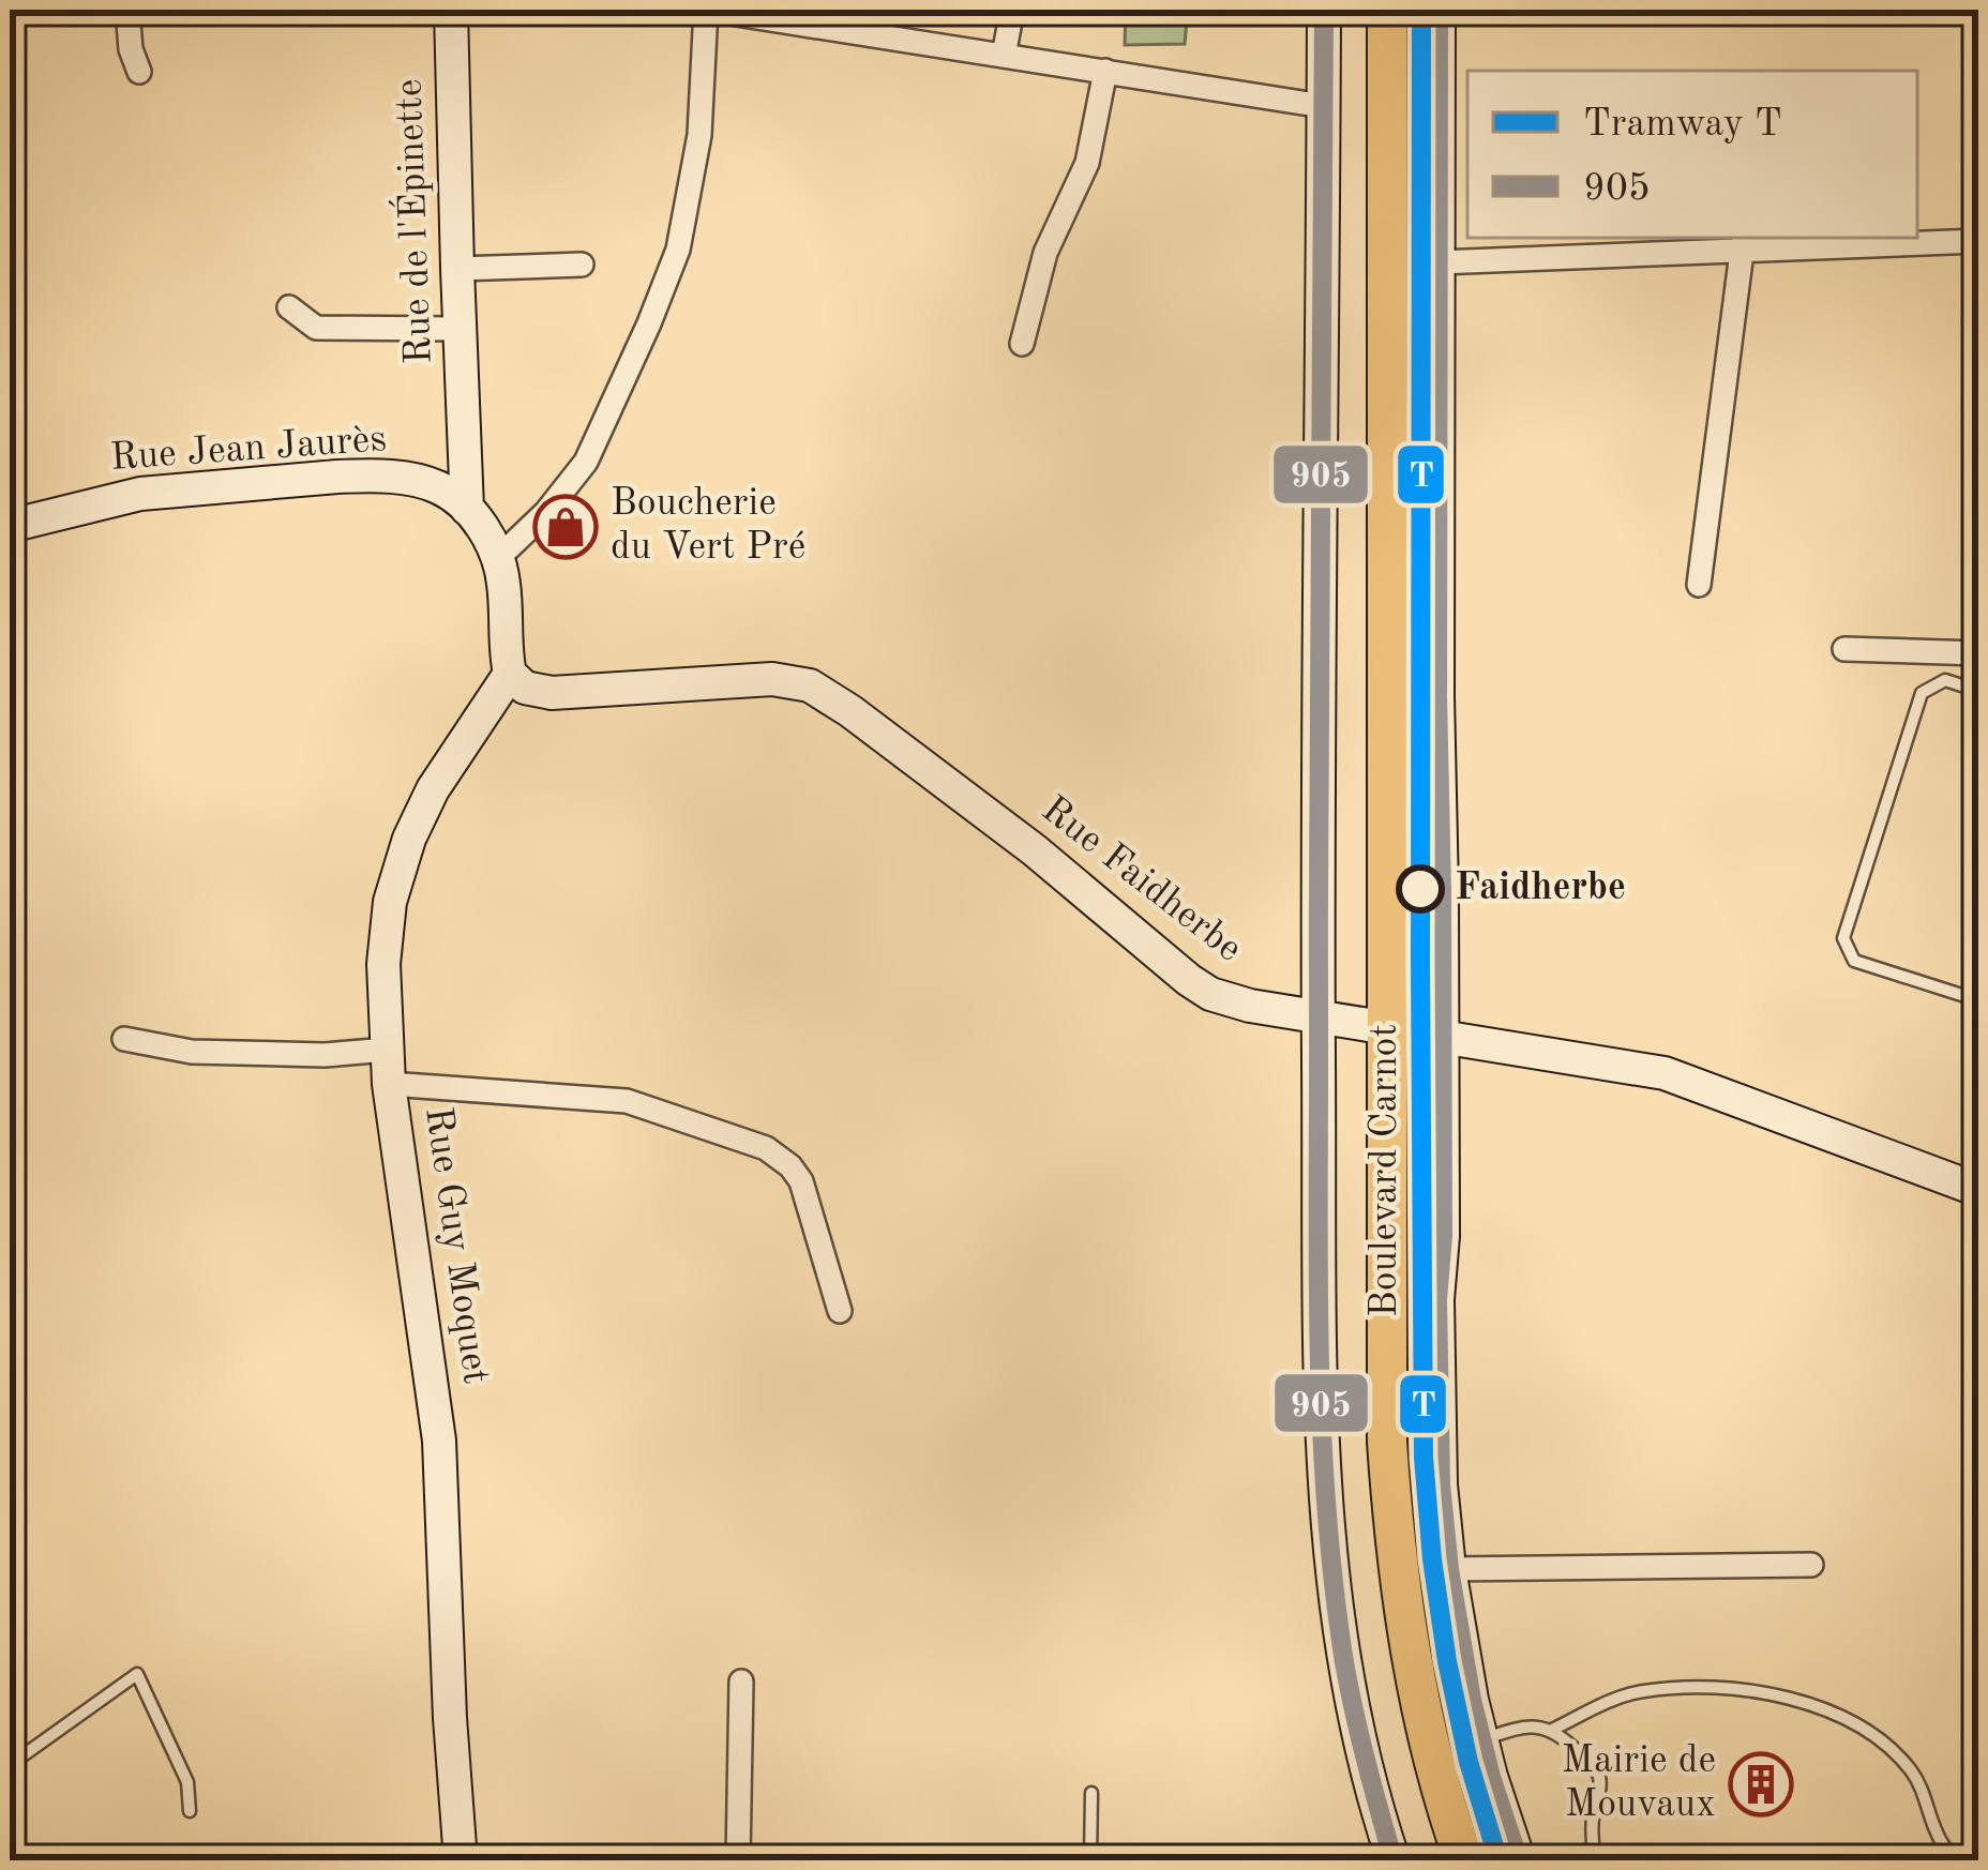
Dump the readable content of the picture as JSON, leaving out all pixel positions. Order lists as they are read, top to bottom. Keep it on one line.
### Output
{"streets":{"main road":["Boulevard Carnot"],"street":["Rue de l'Épinette","Rue Jean Jaurès","Rue Faidherbe","Rue Guy Moquet"]},"crossings":[["Rue de l'Épinette","Rue Jean Jaurès"],["Rue Jean Jaurès","Rue Faidherbe"],["Rue Jean Jaurès","Rue Guy Moquet"],["Rue Faidherbe","Boulevard Carnot"],["Rue Faidherbe","Rue Guy Moquet"]],"places":{"shop":["Boucherie du Vert Pré"],"other":["Faidherbe"],"building":["Mairie de Mouvaux"]},"lines":["tram line T","transit line 905"],"legend":["Tramway T","905"]}
